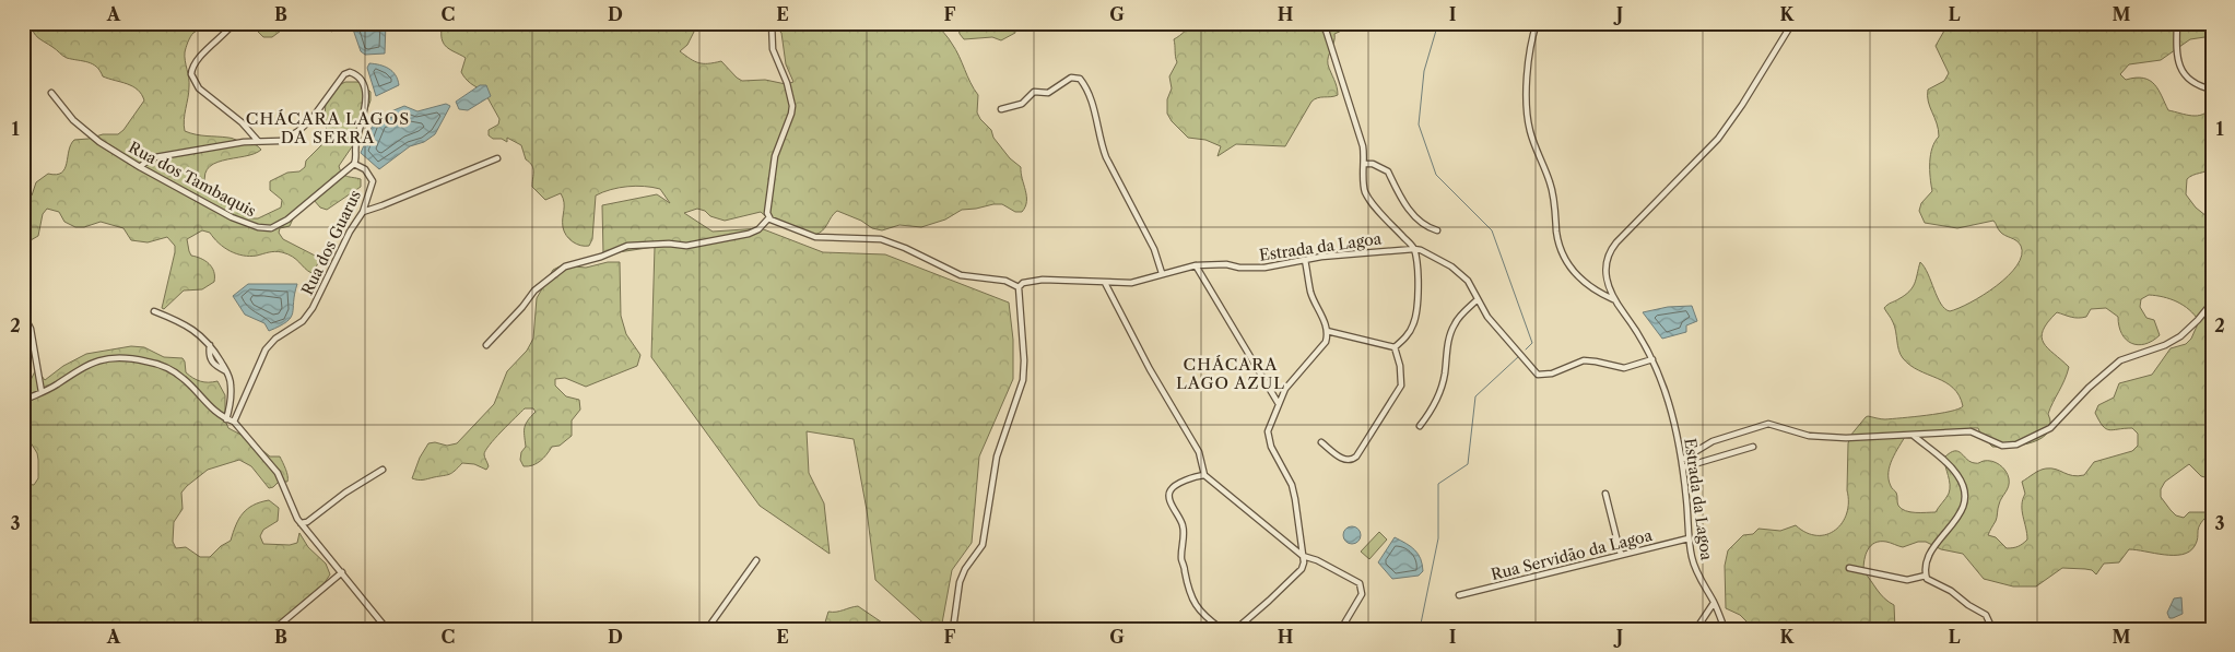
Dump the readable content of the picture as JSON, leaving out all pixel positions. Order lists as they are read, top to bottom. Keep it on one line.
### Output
{"streets":{"street":["Rua dos Tambaquis","Rua dos Guarus","Estrada da Lagoa","Rua Servidão da Lagoa"]},"crossings":[["Rua dos Tambaquis","Rua dos Guarus"],["Estrada da Lagoa","Rua Servidão da Lagoa"]],"districts":["CHÁCARA LAGOS DA SERRA","CHÁCARA LAGO AZUL"],"grid":{"columns":["A","B","C","D","E","F","G","H","I","J","K","L","M"],"rows":["1","2","3"]}}
